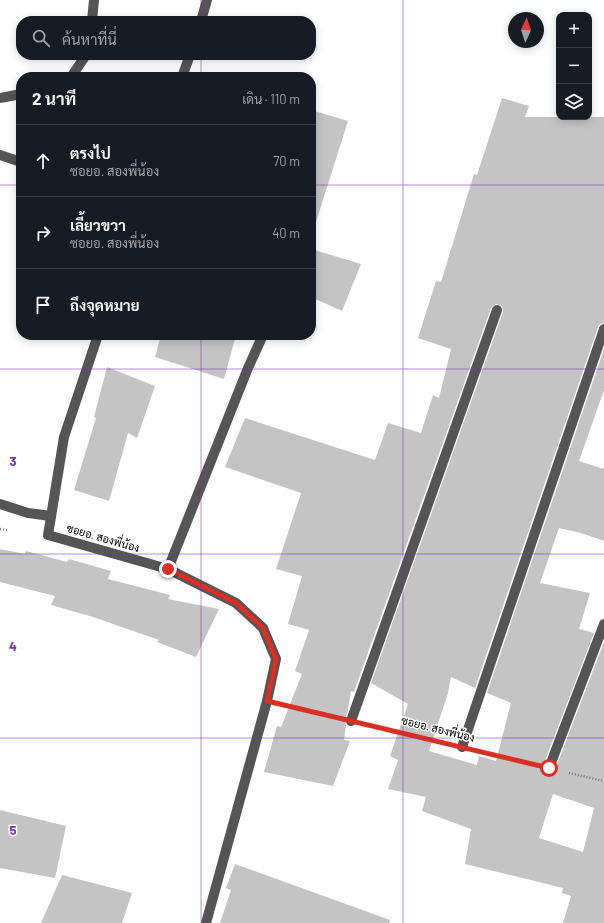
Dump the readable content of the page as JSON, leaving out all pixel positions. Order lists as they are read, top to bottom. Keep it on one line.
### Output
{"streets":{"street":["ซอยอ. สองพี่น้อง"]},"north":"top","page":{"map_buttons":["+","−"],"search":"ค้นหาที่นี่","heading":["2 นาที","เดิน · 110 m"],"list":[["ตรงไป","ซอยอ. สองพี่น้อง","70 m"],["เลี้ยวขวา","ซอยอ. สองพี่น้อง","40 m"],"ถึงจุดหมาย"]},"grid":{"rows":["3","4","5"]}}
